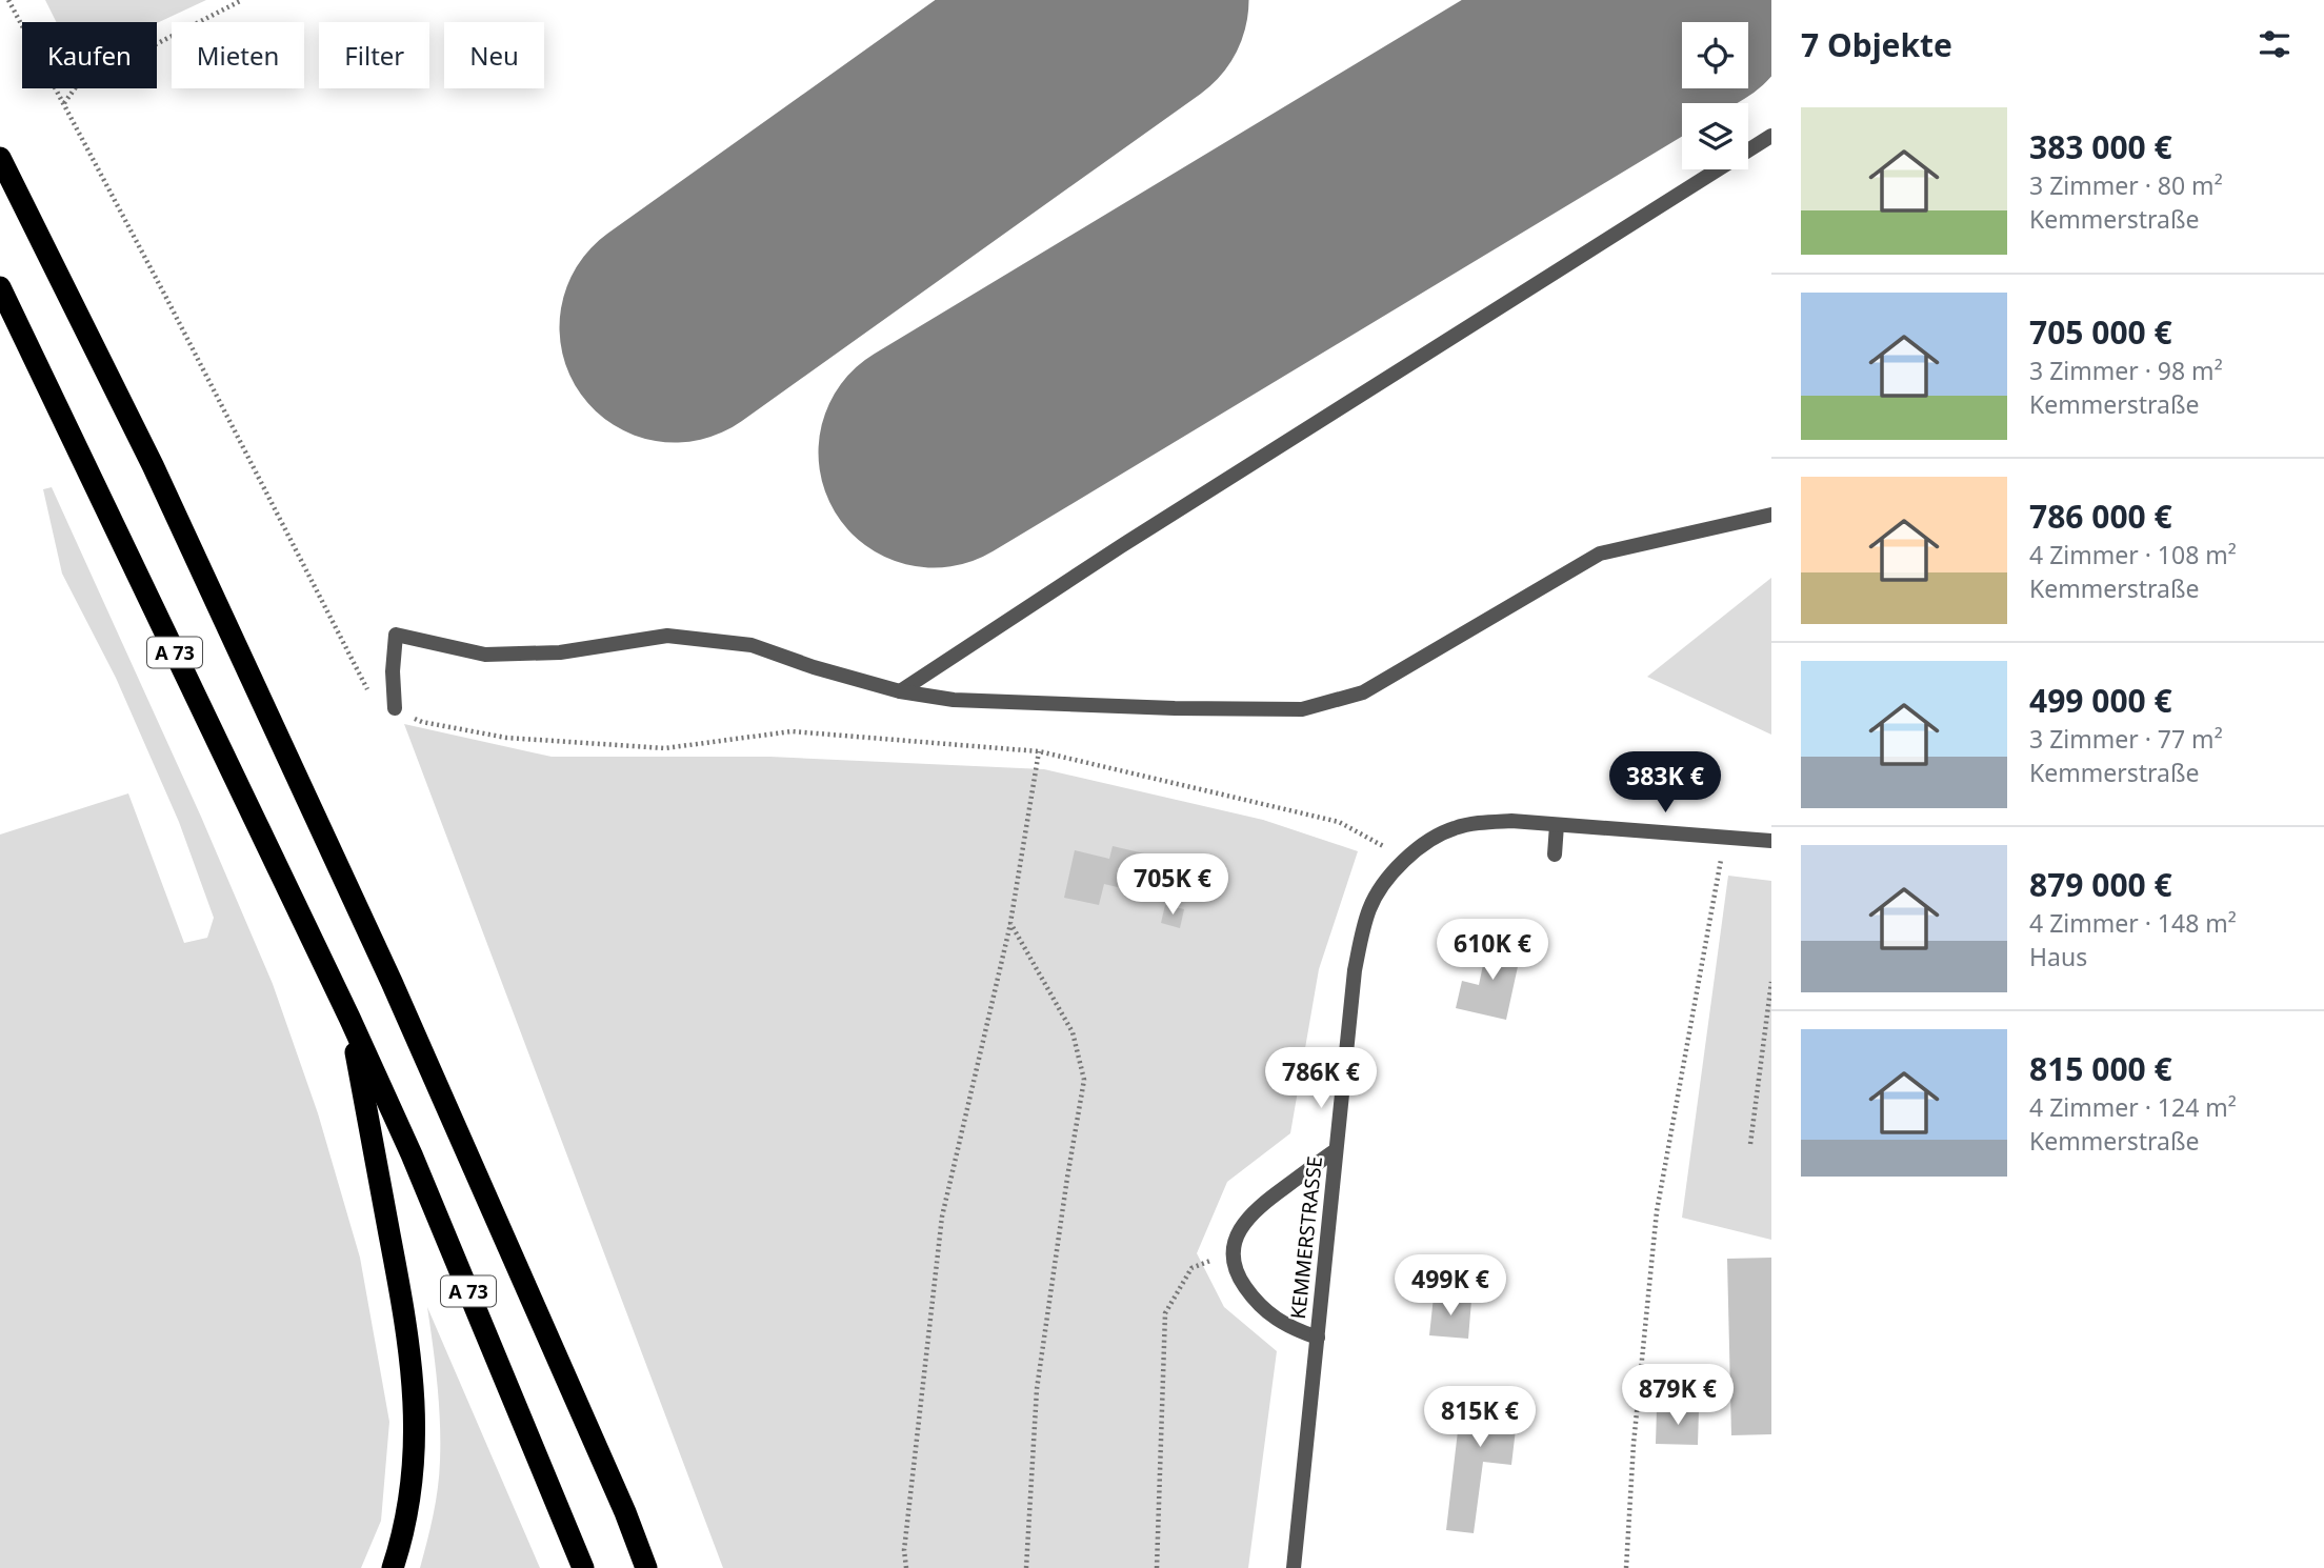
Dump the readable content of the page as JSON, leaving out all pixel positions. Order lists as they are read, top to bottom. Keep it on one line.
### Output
{"streets":{"highway":["A 73"],"street":["KEMMERSTRASSE"]},"page":{"heading":"7 Objekte","chip":["Kaufen","Mieten","Filter","Neu"],"list":[{"name":"383 000 €","note":"3 Zimmer · 80 m² · Kemmerstraße"},{"name":"705 000 €","note":"3 Zimmer · 98 m² · Kemmerstraße"},{"name":"786 000 €","note":"4 Zimmer · 108 m² · Kemmerstraße"},{"name":"499 000 €","note":"3 Zimmer · 77 m² · Kemmerstraße"},{"name":"879 000 €","note":"4 Zimmer · 148 m² · Haus"},{"name":"815 000 €","note":"4 Zimmer · 124 m² · Kemmerstraße"}],"price":["383K €","705K €","610K €","786K €","499K €","879K €","815K €"]}}
